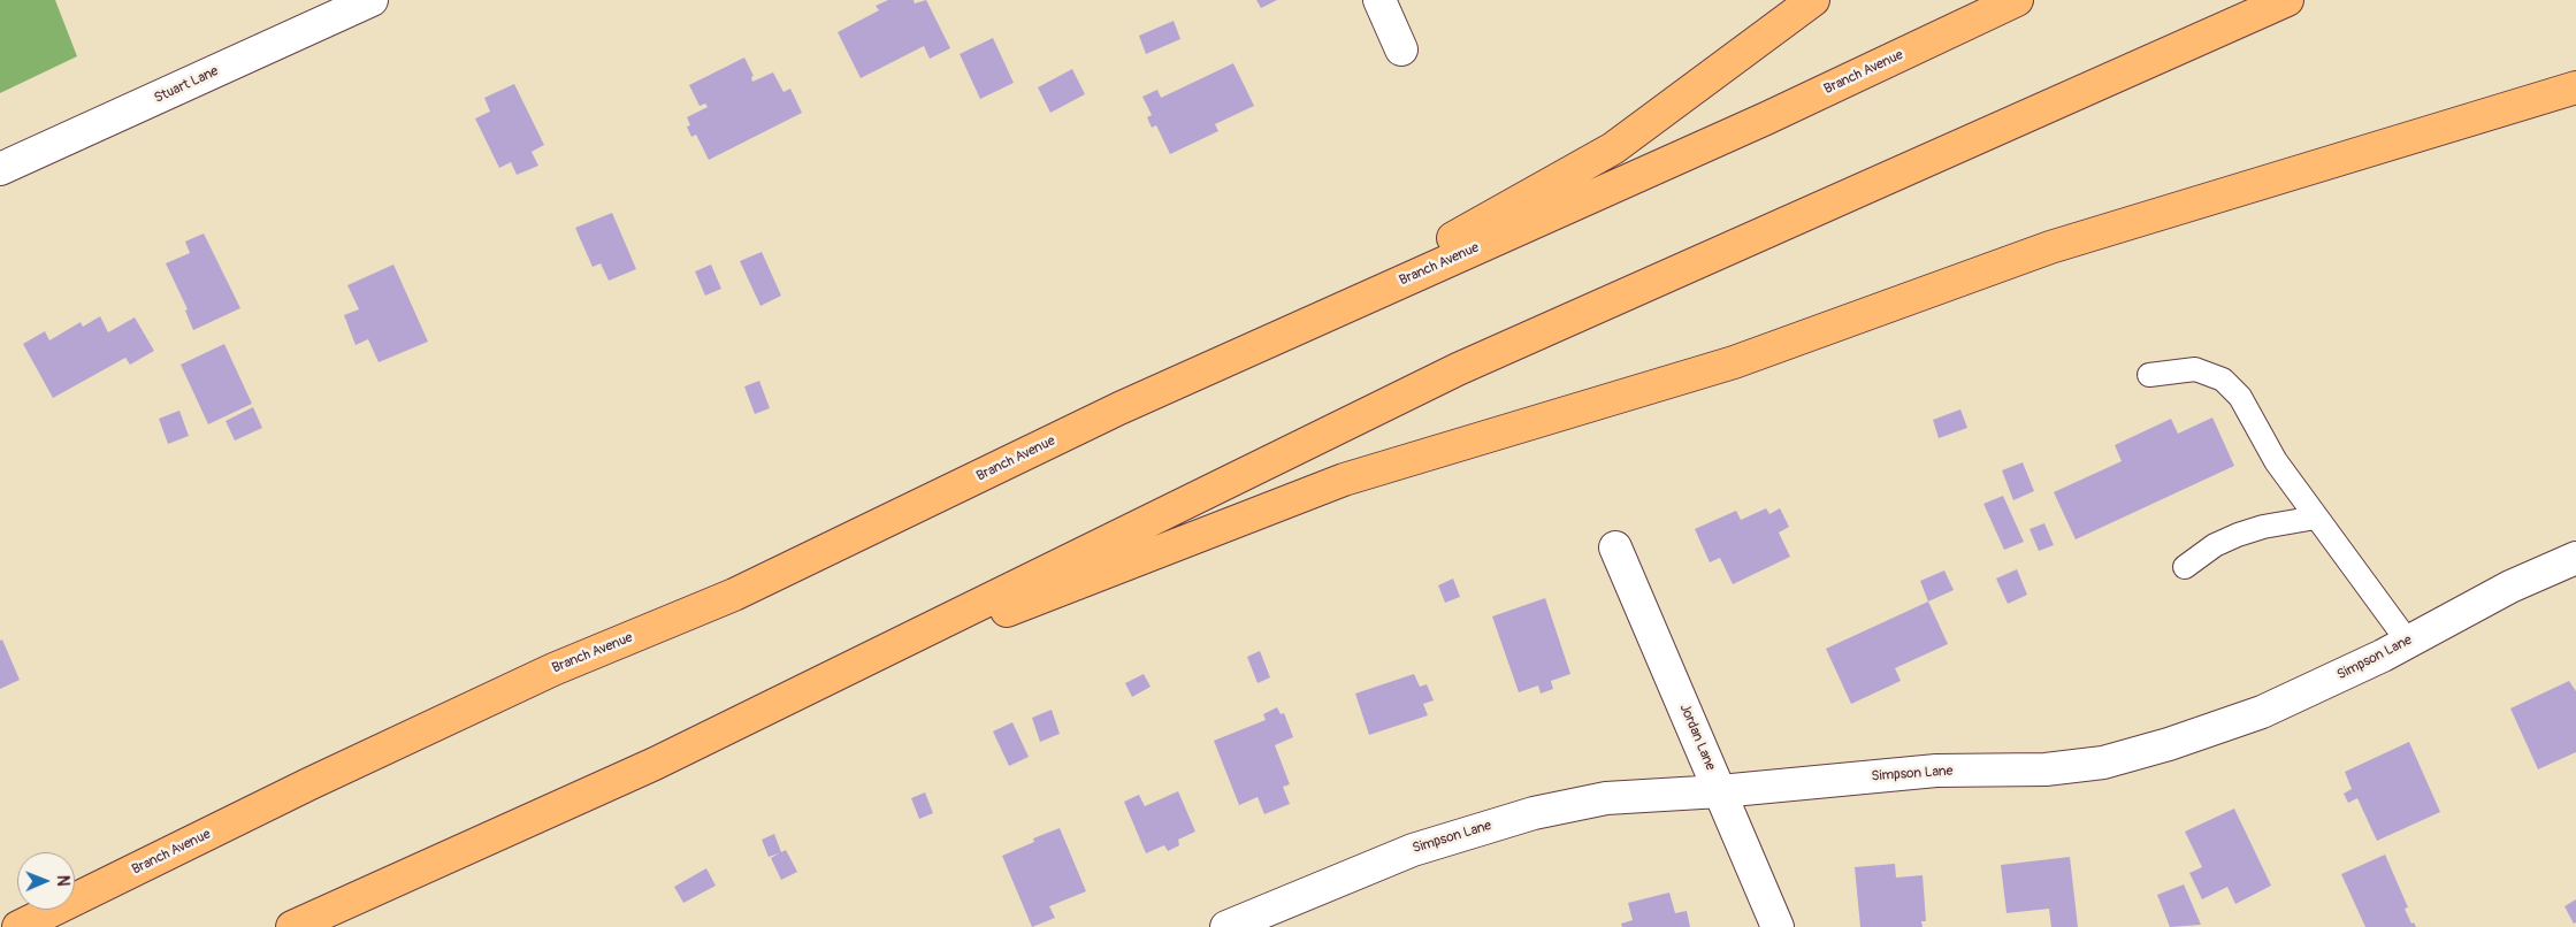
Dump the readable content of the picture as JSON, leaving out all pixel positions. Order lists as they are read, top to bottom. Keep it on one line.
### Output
{"streets":{"highway":["Branch Avenue"],"street":["Stuart Lane","Simpson Lane","Jordan Lane"]},"crossings":[["Simpson Lane","Jordan Lane"]],"north":"right"}
